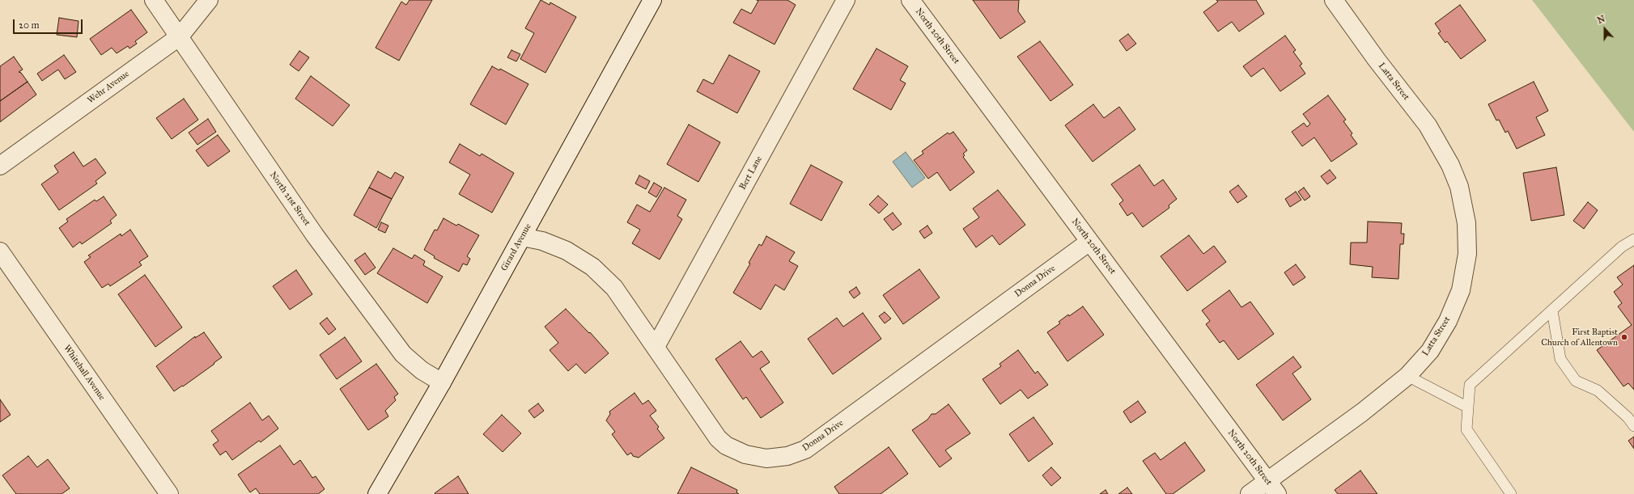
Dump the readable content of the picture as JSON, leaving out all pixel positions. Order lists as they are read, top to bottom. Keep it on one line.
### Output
{"streets":{"street":["North 20th Street","Latta Street","Wehr Avenue","Bert Lane","North 21st Street","Girard Avenue","Donna Drive","Whitehall Avenue"]},"crossings":[["North 20th Street","Latta Street"],["North 20th Street","Donna Drive"],["Wehr Avenue","North 21st Street"],["Bert Lane","Donna Drive"],["North 21st Street","Girard Avenue"],["Girard Avenue","Donna Drive"]],"places":["First Baptist Church of Allentown"],"scale_bar":"20 m","north":"top"}
